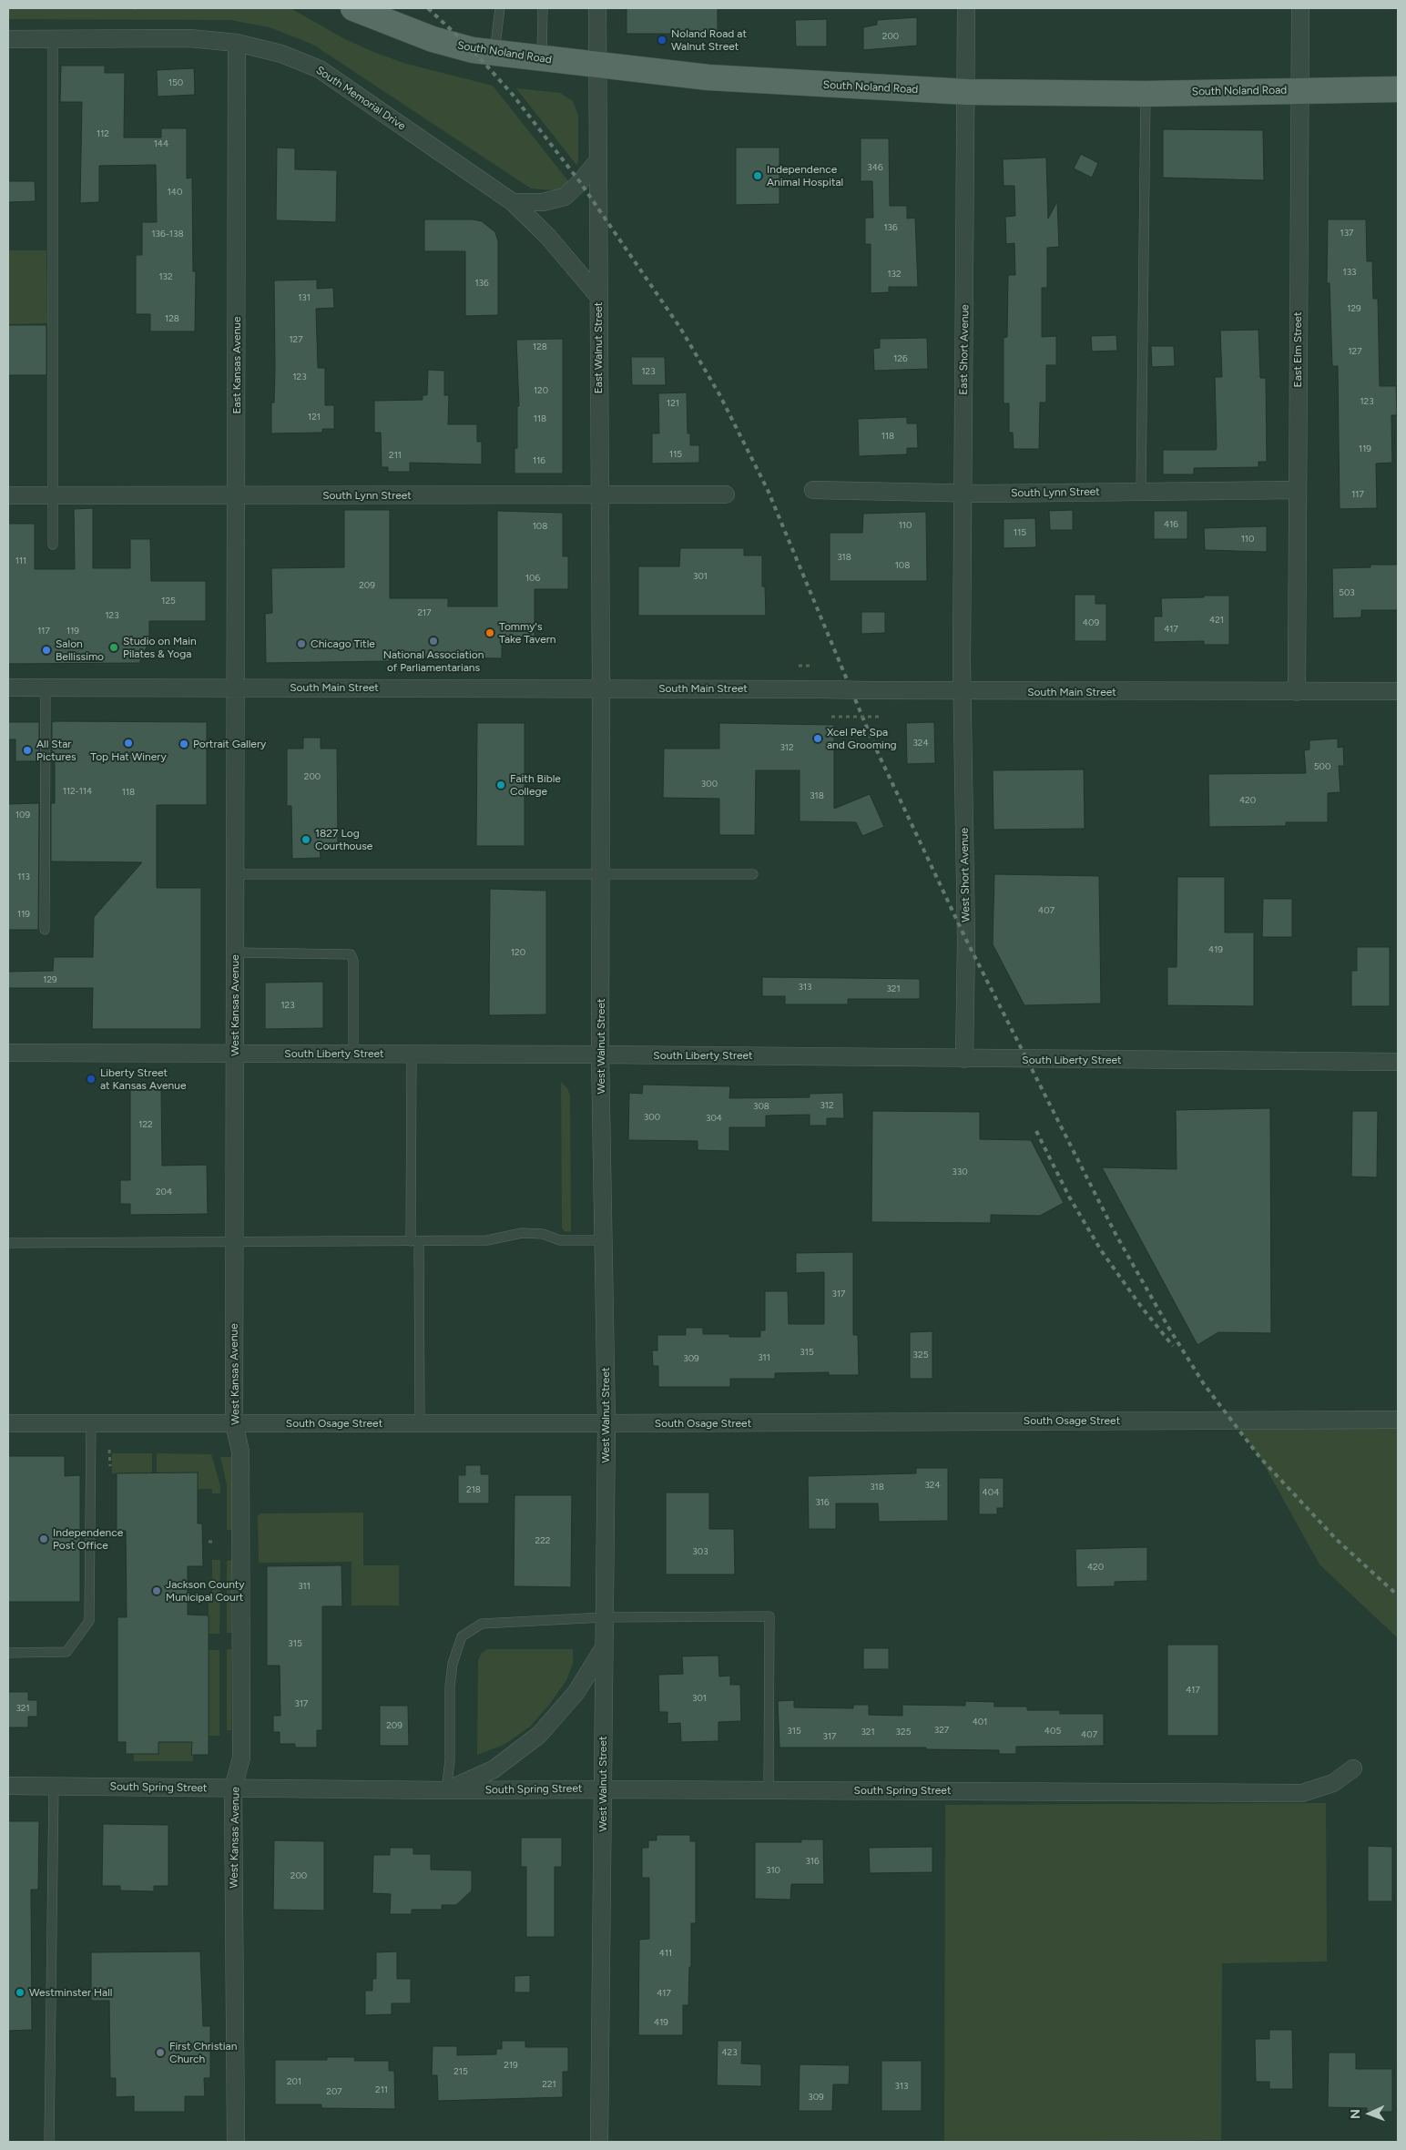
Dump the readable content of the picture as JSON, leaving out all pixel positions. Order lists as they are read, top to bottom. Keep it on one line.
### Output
{"streets":{"main road":["South Noland Road"],"street":["South Memorial Drive","East Walnut Street","East Short Avenue","East Elm Street","East Kansas Avenue","South Lynn Street","South Main Street","West Short Avenue","West Kansas Avenue","West Walnut Street","South Liberty Street","South Osage Street","South Spring Street"]},"crossings":[["South Noland Road","East Walnut Street"],["South Noland Road","East Short Avenue"],["South Noland Road","East Elm Street"],["South Memorial Drive","East Walnut Street"],["South Memorial Drive","East Kansas Avenue"],["East Walnut Street","South Lynn Street"],["East Walnut Street","South Main Street"],["East Walnut Street","West Walnut Street"],["East Short Avenue","South Lynn Street"],["East Short Avenue","South Main Street"],["East Short Avenue","West Short Avenue"],["East Elm Street","South Lynn Street"],["East Elm Street","South Main Street"],["East Kansas Avenue","South Lynn Street"],["East Kansas Avenue","South Main Street"],["East Kansas Avenue","West Kansas Avenue"],["South Main Street","West Short Avenue"],["South Main Street","West Kansas Avenue"],["South Main Street","West Walnut Street"],["West Short Avenue","South Liberty Street"],["West Kansas Avenue","South Liberty Street"],["West Kansas Avenue","South Osage Street"],["West Kansas Avenue","South Spring Street"],["West Walnut Street","South Liberty Street"],["West Walnut Street","South Osage Street"],["West Walnut Street","South Spring Street"]],"places":["Noland Road at Walnut Street","Independence Animal Hospital","Tommy's Take Tavern","National Association of Parliamentarians","Chicago Title","Studio on Main Pilates & Yoga","Salon Bellissimo","Xcel Pet Spa and Grooming","Top Hat Winery","Portrait Gallery","All Star Pictures","Faith Bible College","1827 Log Courthouse","Liberty Street at Kansas Avenue","Independence Post Office","Jackson County Municipal Court","Westminster Hall","First Christian Church"],"house_numbers":["200","150","112","144","346","140","136","137","136-138","133","132","132","136","131","129","128","127","128","127","126","123","123","120","123","121","121","118","118","119","115","211","116","117","416","110","108","115","110","318","111","108","301","106","209","503","125","217","123","421","409","417","117","119","324","312","500","200","300","112-114","118","318","420","109","113","407","119","419","120","129","313","321","123","312","308","300","304","122","330","204","317","315","325","311","309","324","318","218","404","316","222","303","420","311","315","417","301","317","321","401","209","327","315","405","321","325","407","317","316","310","200","411","417","419","423","219","215","201","221","313","211","207","309"],"north":"left"}
